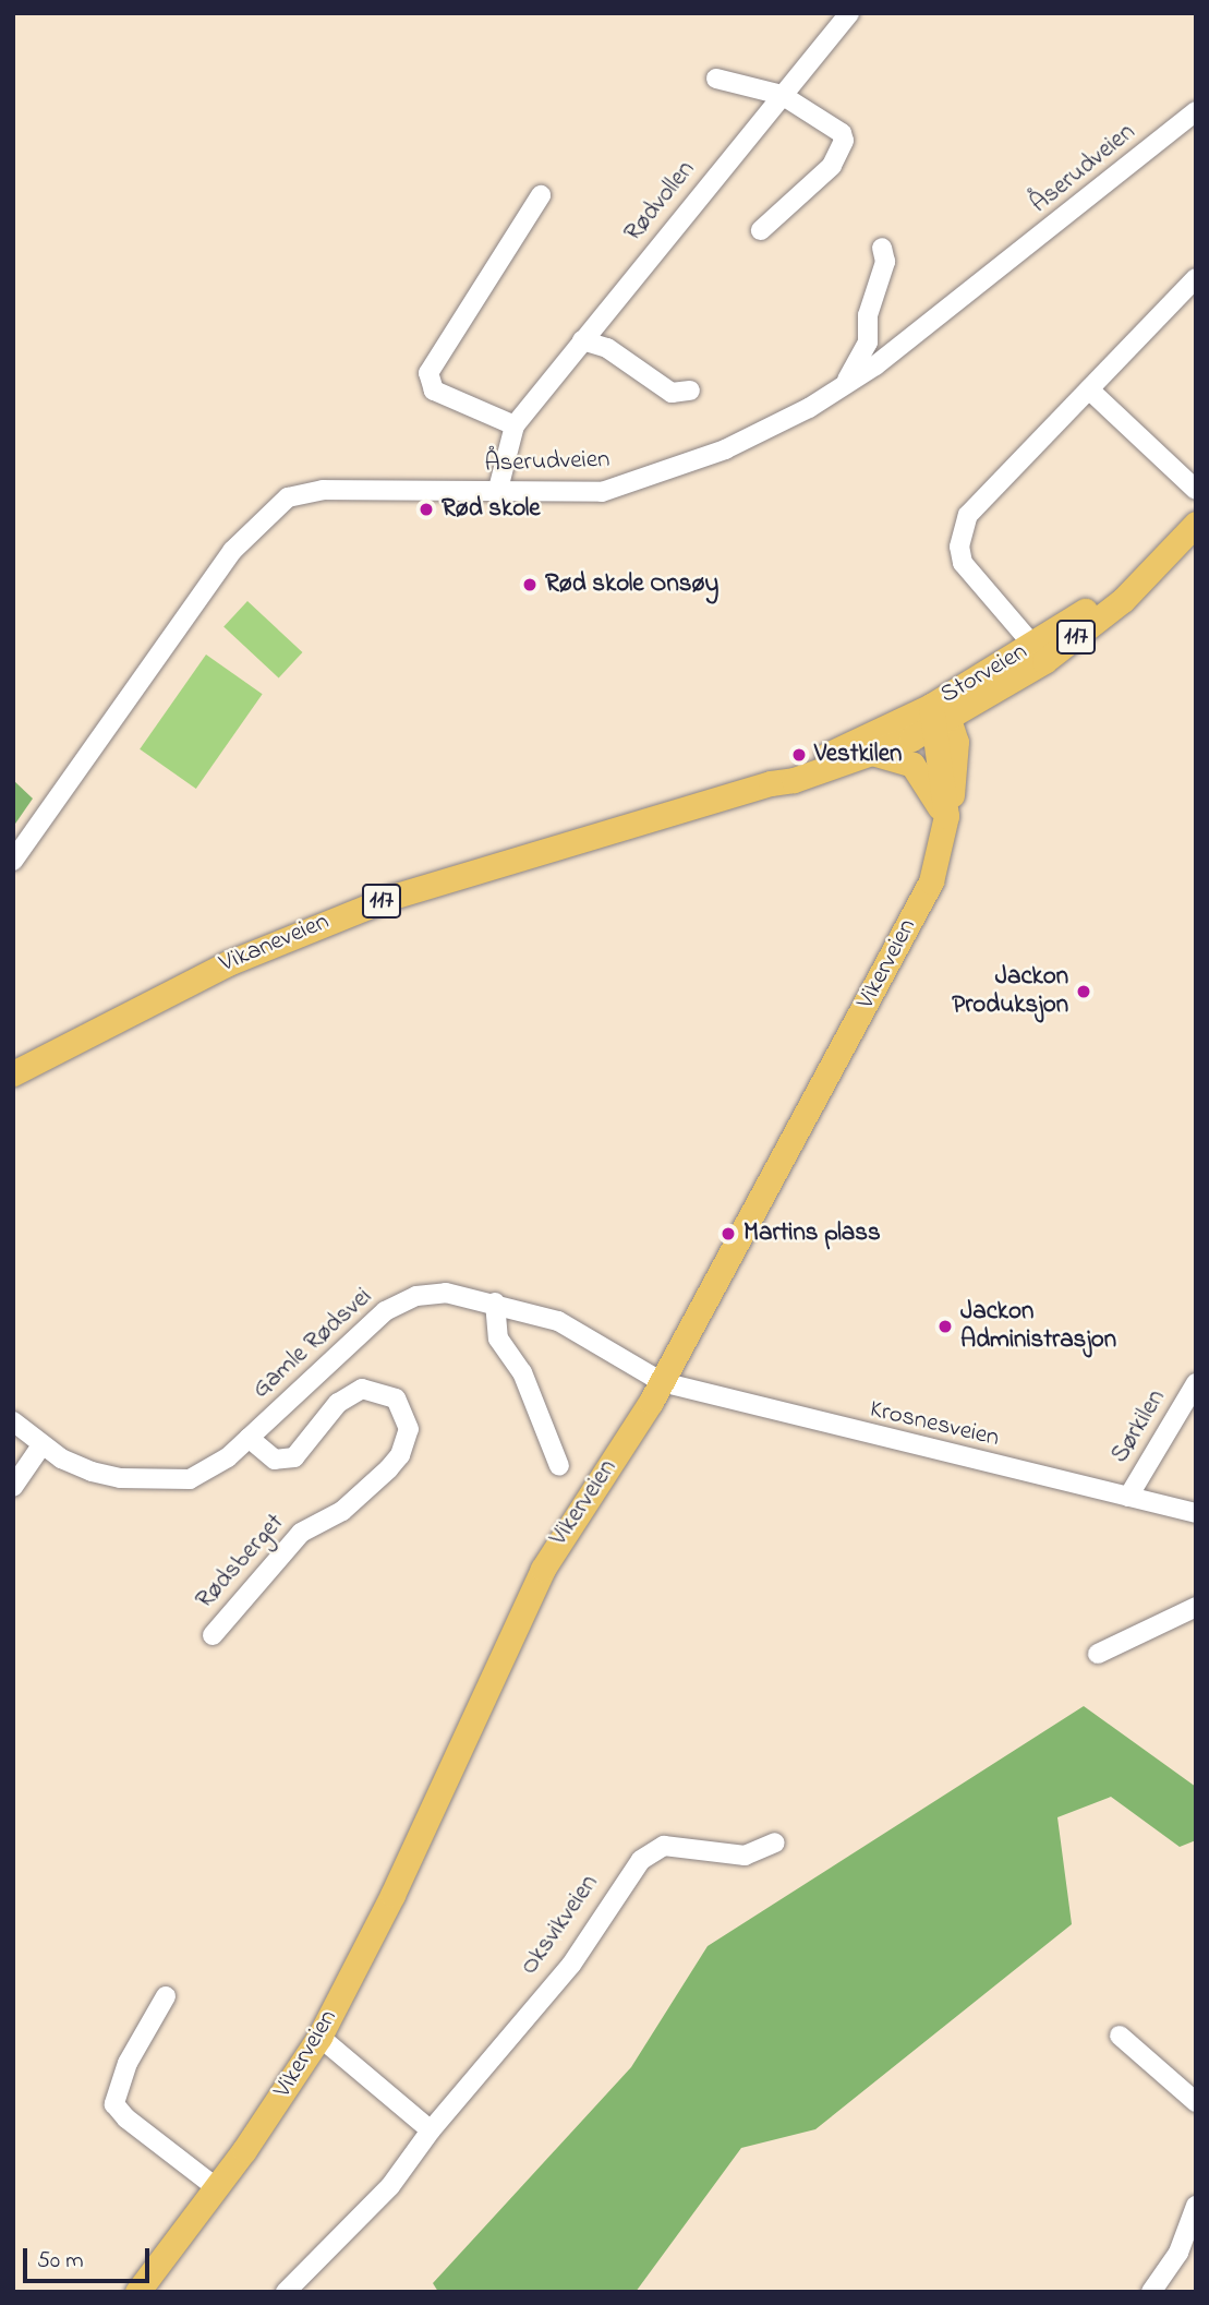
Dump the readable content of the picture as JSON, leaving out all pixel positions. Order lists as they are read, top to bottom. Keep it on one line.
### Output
{"streets":{"main road":["117","Storveien","Vikaneveien","Vikerveien"],"street":["Åserudveien","Rødvollen","Gamle Rødsvei","Krosnesveien","Sørkilen","Rødsberget","Oksvikveien"]},"crossings":[["Åserudveien","Rødvollen"],["Storveien","Vikaneveien"],["Storveien","Vikerveien"],["Vikaneveien","Vikerveien"],["Vikerveien","Gamle Rødsvei"],["Vikerveien","Krosnesveien"],["Gamle Rødsvei","Krosnesveien"],["Gamle Rødsvei","Rødsberget"],["Krosnesveien","Sørkilen"]],"places":["Rød skole","Rød skole Onsøy","Vestkilen","Jackon Produksjon","Martins plass","Jackon Administrasjon"],"scale_bar":"50 m"}
